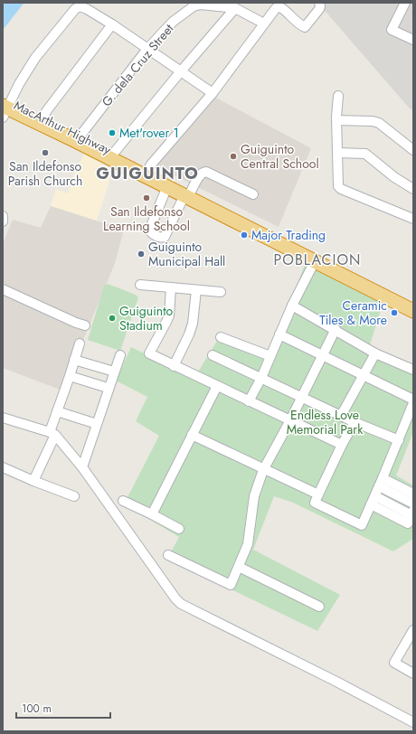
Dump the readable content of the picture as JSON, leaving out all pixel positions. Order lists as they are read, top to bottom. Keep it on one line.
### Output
{"streets":{"highway":["MacArthur Highway"],"street":["G. dela Cruz Street"]},"crossings":[["G. dela Cruz Street","MacArthur Highway"]],"districts":["GUIGUINTO","POBLACION"],"parks":["Endless Love Memorial Park"],"places":["Met'rover 1","San Ildefonso Parish Church","Guiguinto Central School","San Ildefonso Learning School","Major Trading","Guiguinto Municipal Hall","Ceramic Tiles & More","Guiguinto Stadium"],"scale_bar":"100 m"}
